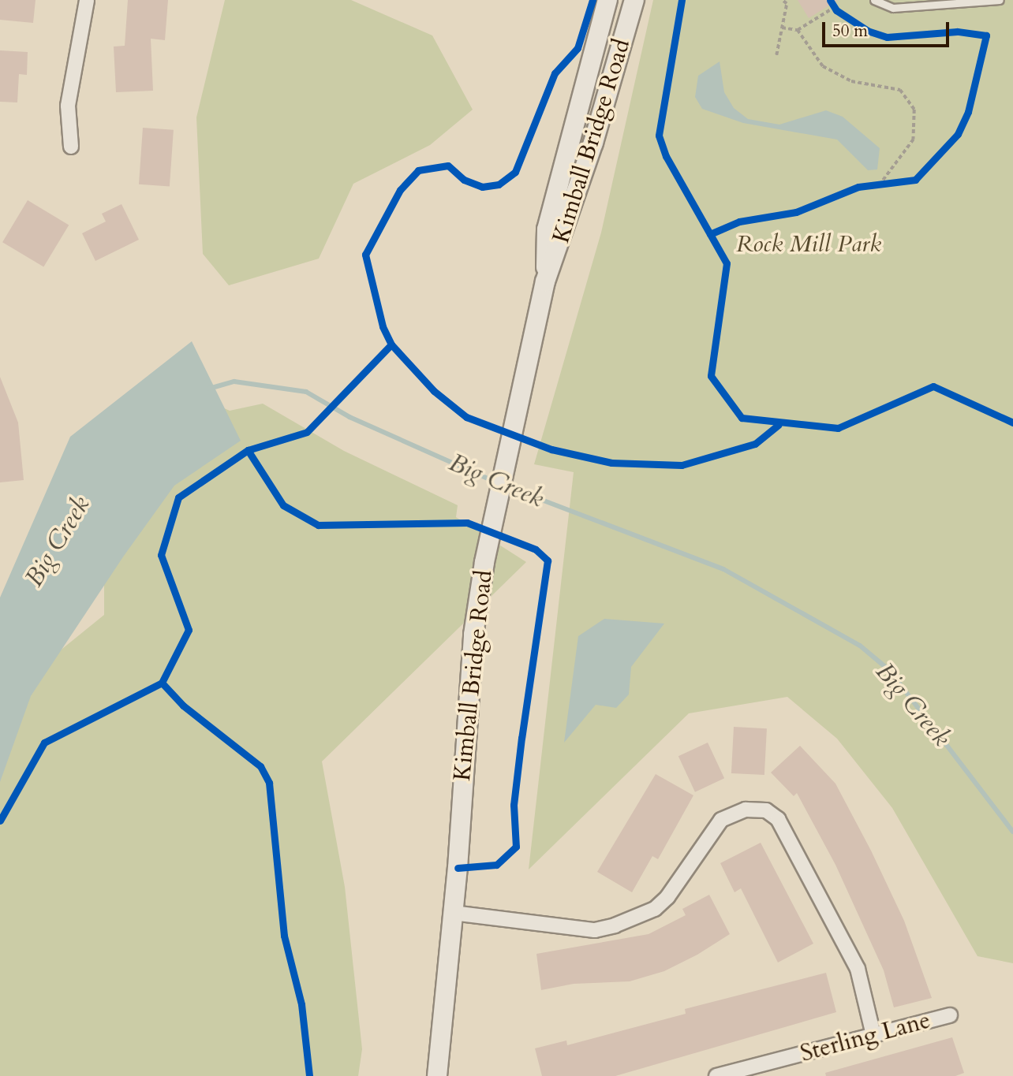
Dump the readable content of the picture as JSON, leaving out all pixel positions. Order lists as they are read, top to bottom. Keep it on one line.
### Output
{"streets":{"street":["Kimball Bridge Road","Sterling Lane"]},"water":["Big Creek"],"parks":["Rock Mill Park"],"scale_bar":"50 m"}
